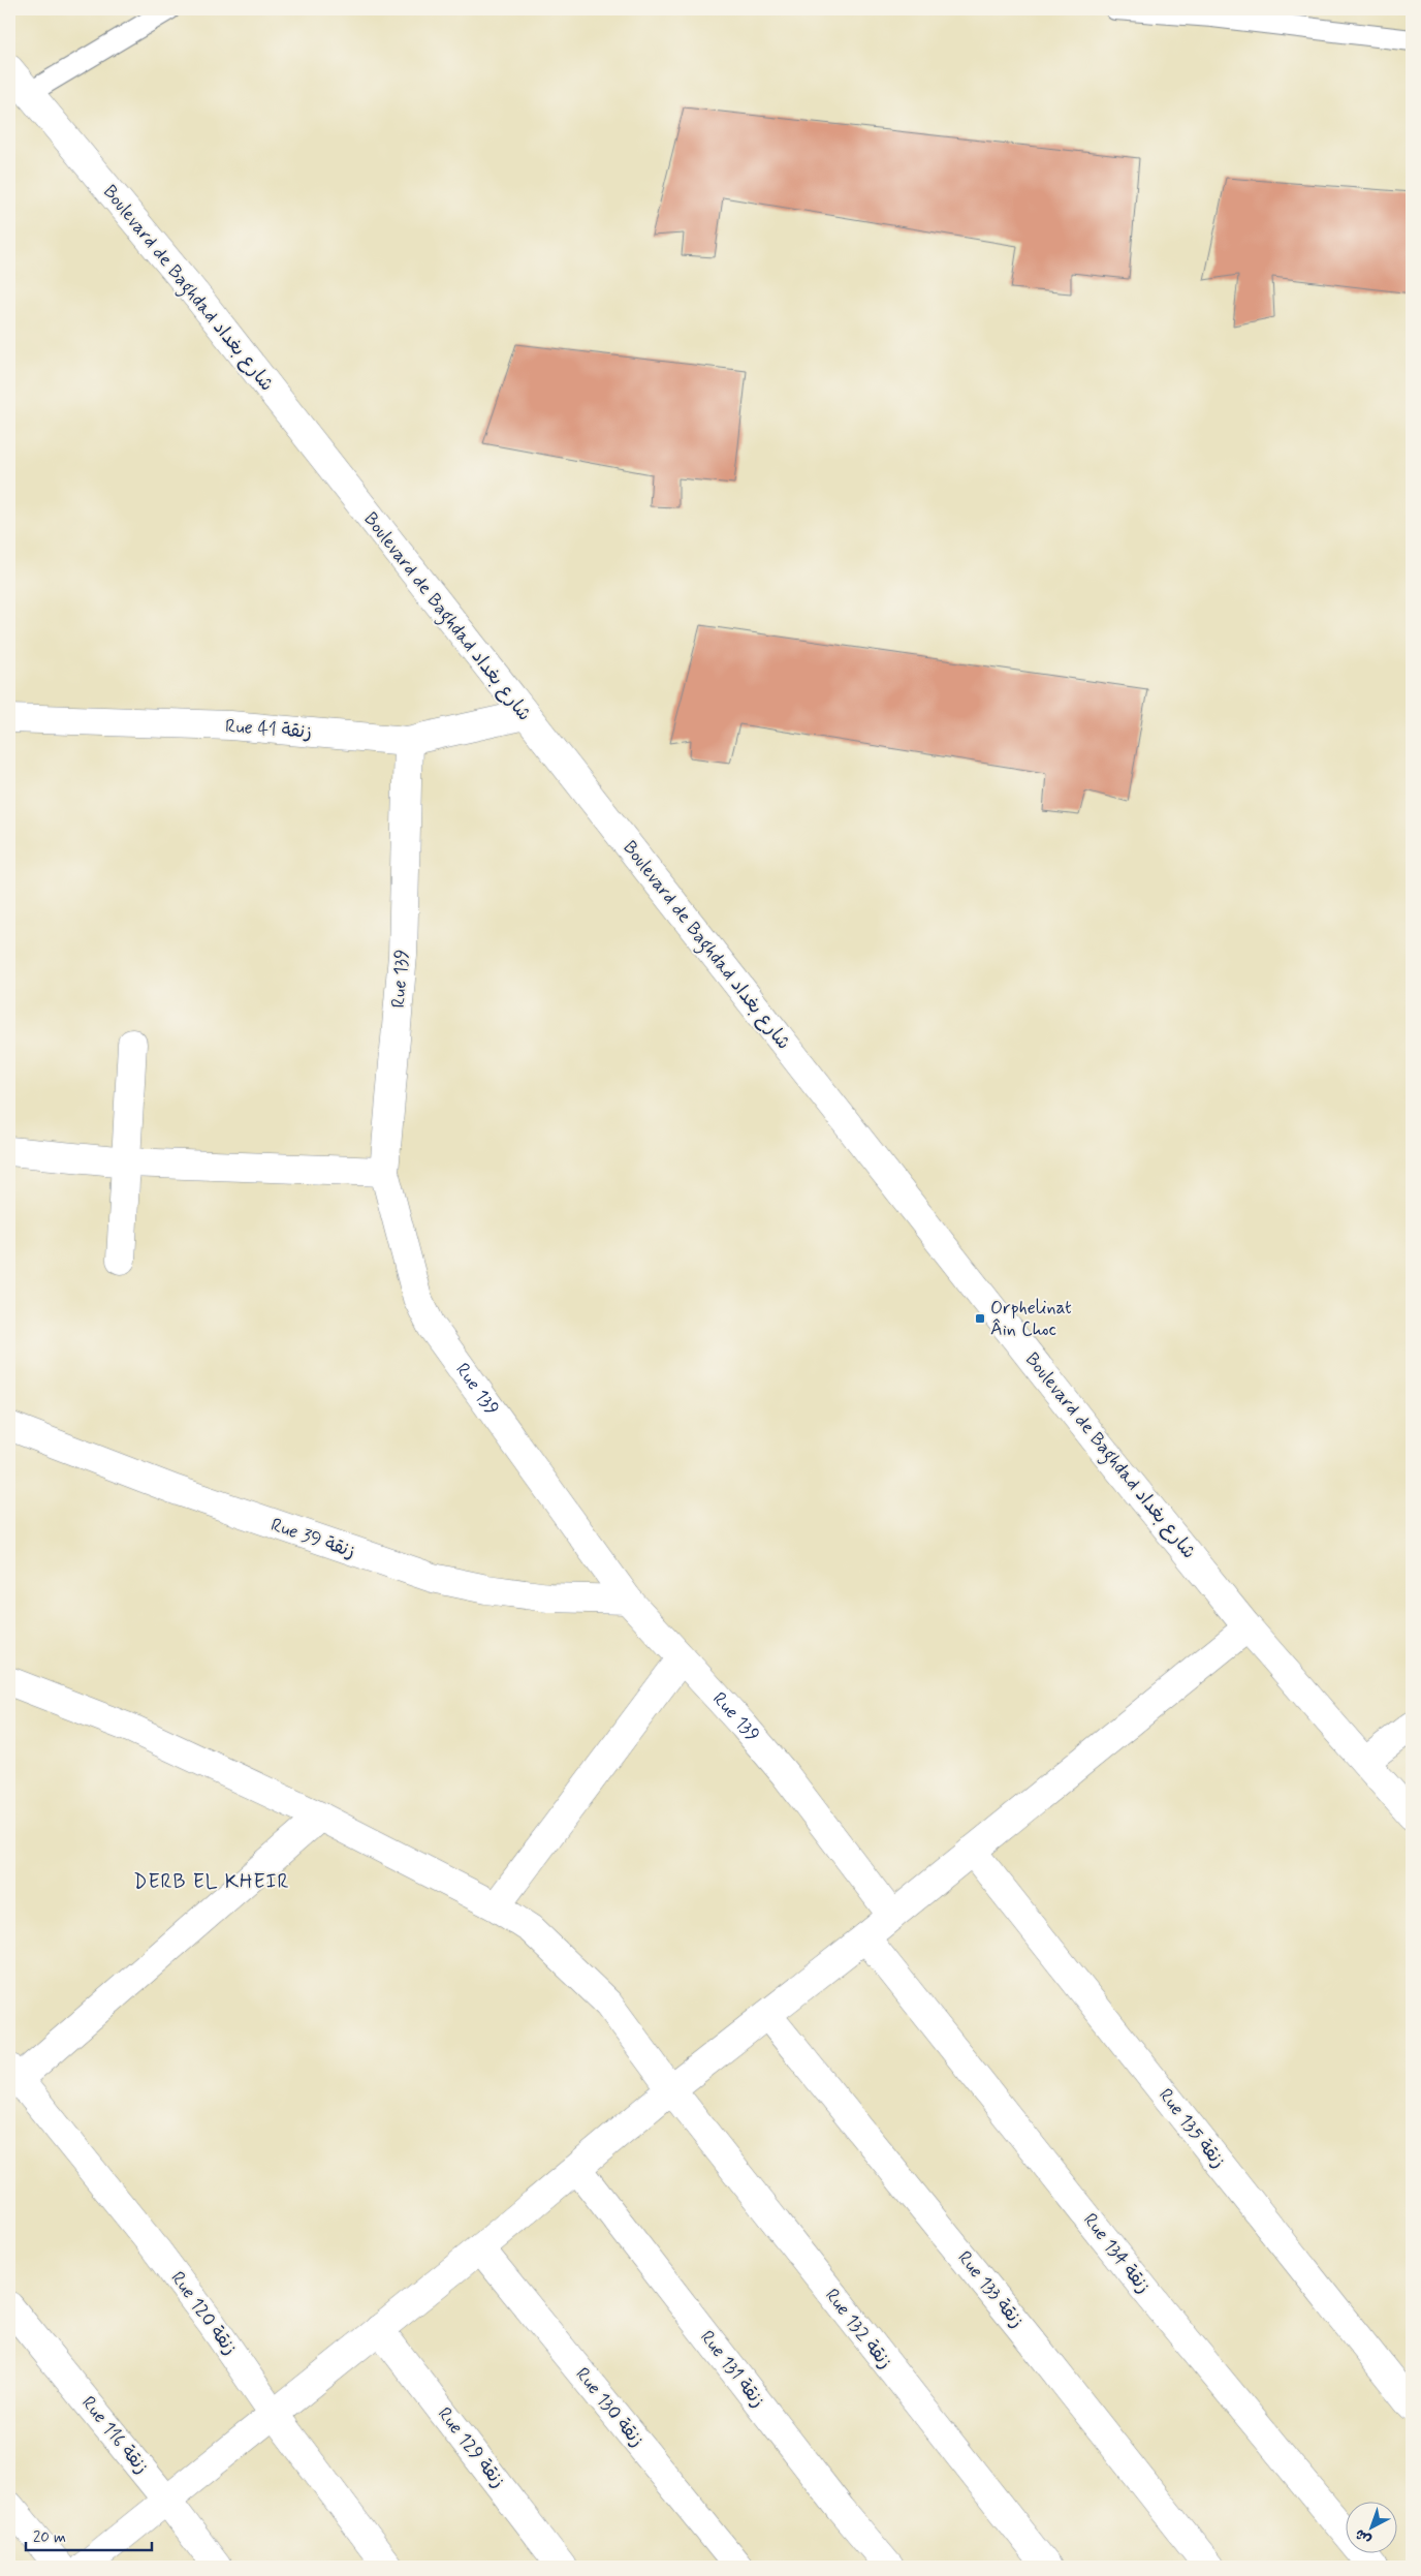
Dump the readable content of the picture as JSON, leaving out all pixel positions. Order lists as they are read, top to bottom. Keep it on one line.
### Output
{"streets":{"street":["Boulevard de Baghdad شارع بغداد","Rue 41 زنقة","Rue 139","Rue 39 زنقة","Rue 135 زنقة","Rue 134 زنقة","Rue 133 زنقة","Rue 120 زنقة","Rue 132 زنقة","Rue 131 زنقة","Rue 130 زنقة","Rue 116 زنقة","Rue 129 زنقة"]},"crossings":[["Boulevard de Baghdad شارع بغداد","Rue 41 زنقة"],["Rue 41 زنقة","Rue 139"],["Rue 139","Rue 39 زنقة"]],"districts":["DERB EL KHEIR"],"places":{"transit":["Orphelinat Âin Choc"]},"scale_bar":"20 m","north":"bottom left"}
